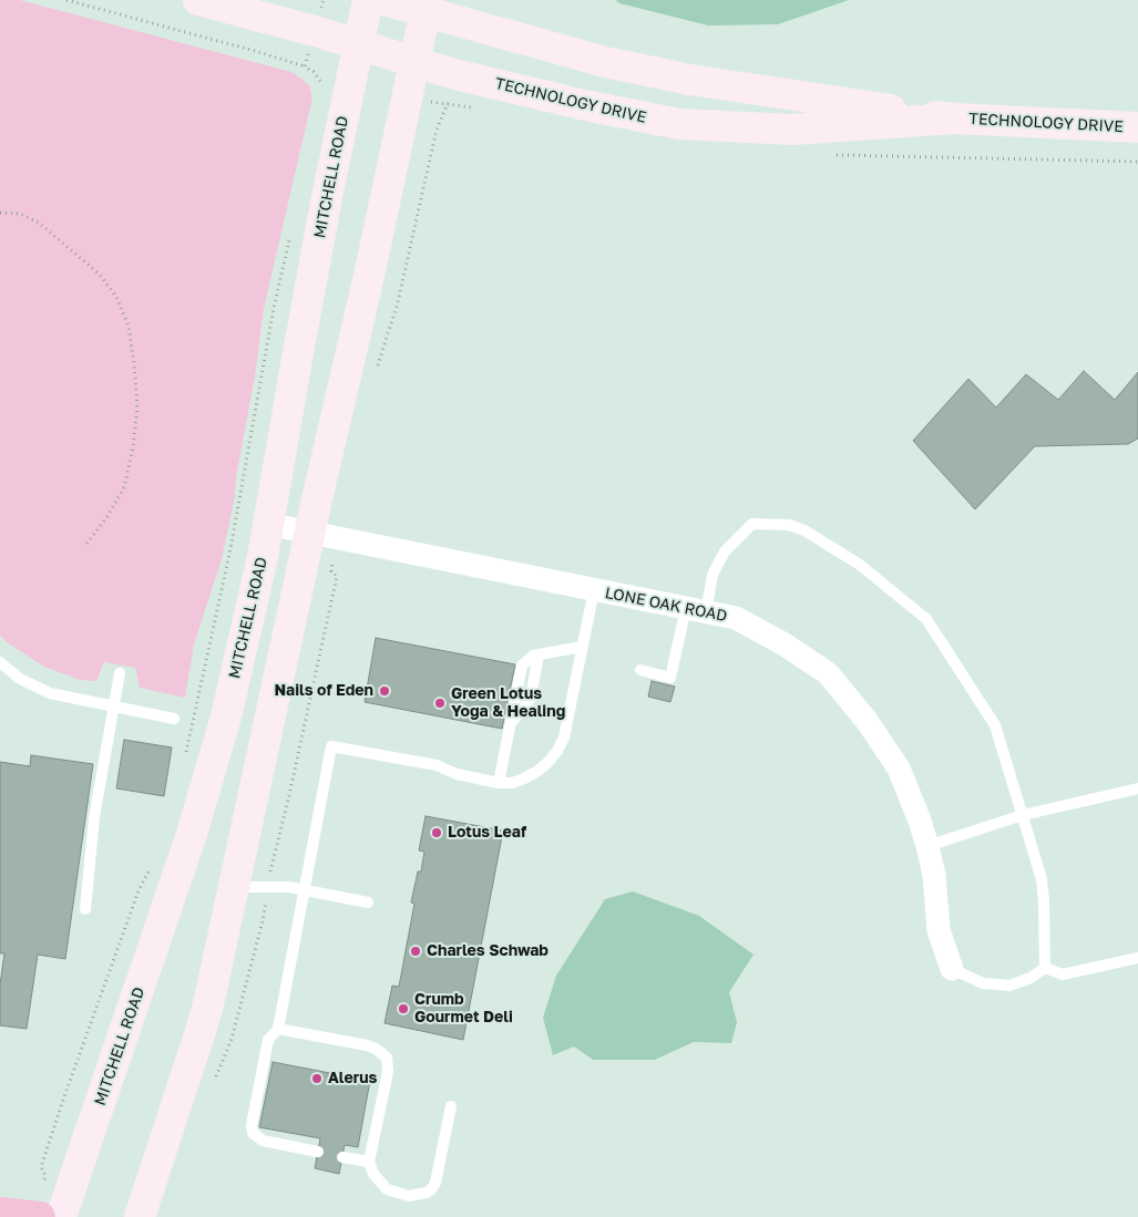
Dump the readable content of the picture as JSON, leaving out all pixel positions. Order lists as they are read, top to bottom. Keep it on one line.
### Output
{"streets":{"main road":["TECHNOLOGY DRIVE","MITCHELL ROAD"],"street":["LONE OAK ROAD"]},"crossings":[["TECHNOLOGY DRIVE","MITCHELL ROAD"],["MITCHELL ROAD","LONE OAK ROAD"]],"places":["Nails of Eden","Green Lotus Yoga & Healing","Lotus Leaf","Charles Schwab","Crumb Gourmet Deli","Alerus"]}
